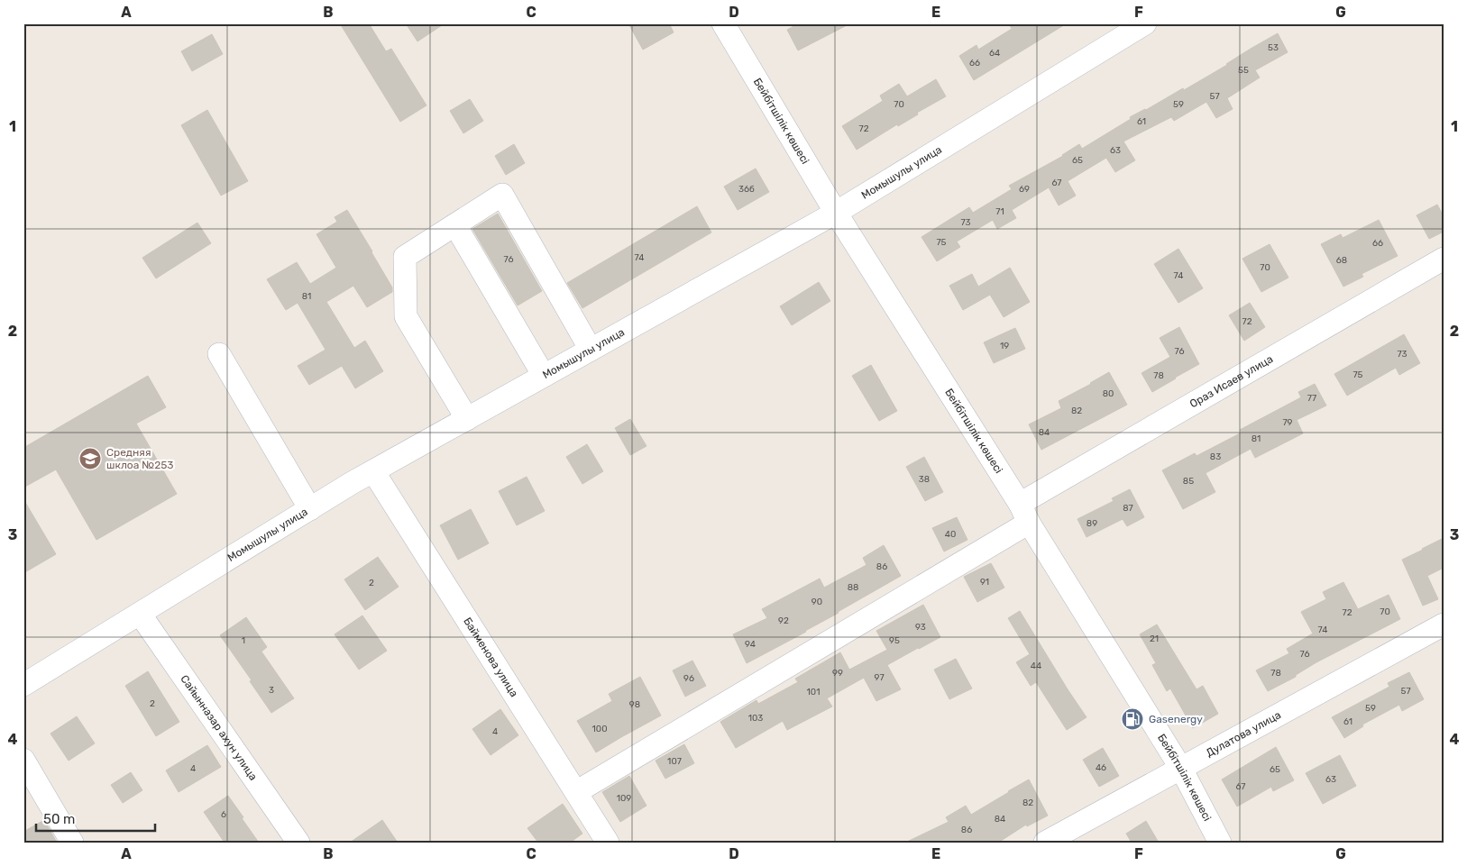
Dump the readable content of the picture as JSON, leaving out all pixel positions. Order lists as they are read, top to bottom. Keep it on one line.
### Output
{"streets":{"street":["Бейбітшілік көшесі","Момышулы улица","Ораз Исаев улица","Байменова улица","Сайынназар ахун улица","Дулатова улица"]},"crossings":[["Бейбітшілік көшесі","Момышулы улица"],["Бейбітшілік көшесі","Ораз Исаев улица"],["Бейбітшілік көшесі","Дулатова улица"],["Момышулы улица","Байменова улица"],["Момышулы улица","Сайынназар ахун улица"],["Ораз Исаев улица","Байменова улица"]],"places":{"school or university":["Средняя шклоа №253"],"fuel station":["Gasenergy"]},"house_numbers":["53","64","66","55","57","70","59","61","72","63","65","67","36б","69","71","73","75","66","74","76","68","70","74","81","72","19","76","73","75","78","80","77","82","79","84","81","83","38","85","87","89","40","86","91","2","88","90","70","72","92","93","74","21","1","95","94","76","44","99","78","97","96","3","57","101","2","98","59","103","61","100","4","107","46","4","65","63","67","109","82","6","84","86"],"scale_bar":"50 m","grid":{"columns":["A","B","C","D","E","F","G"],"rows":["1","2","3","4"]}}
